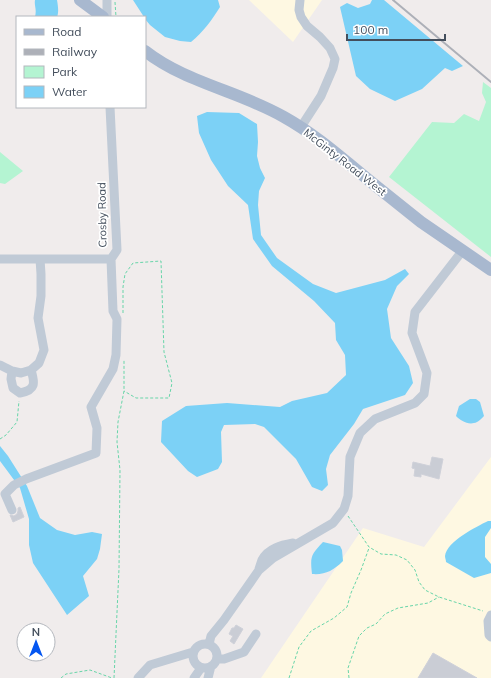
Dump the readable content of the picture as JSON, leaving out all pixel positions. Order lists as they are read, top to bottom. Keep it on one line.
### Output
{"streets":{"main road":["McGinty Road West"],"street":["Crosby Road"]},"legend":["Road","Railway","Park","Water"],"scale_bar":"100 m","north":"top"}
